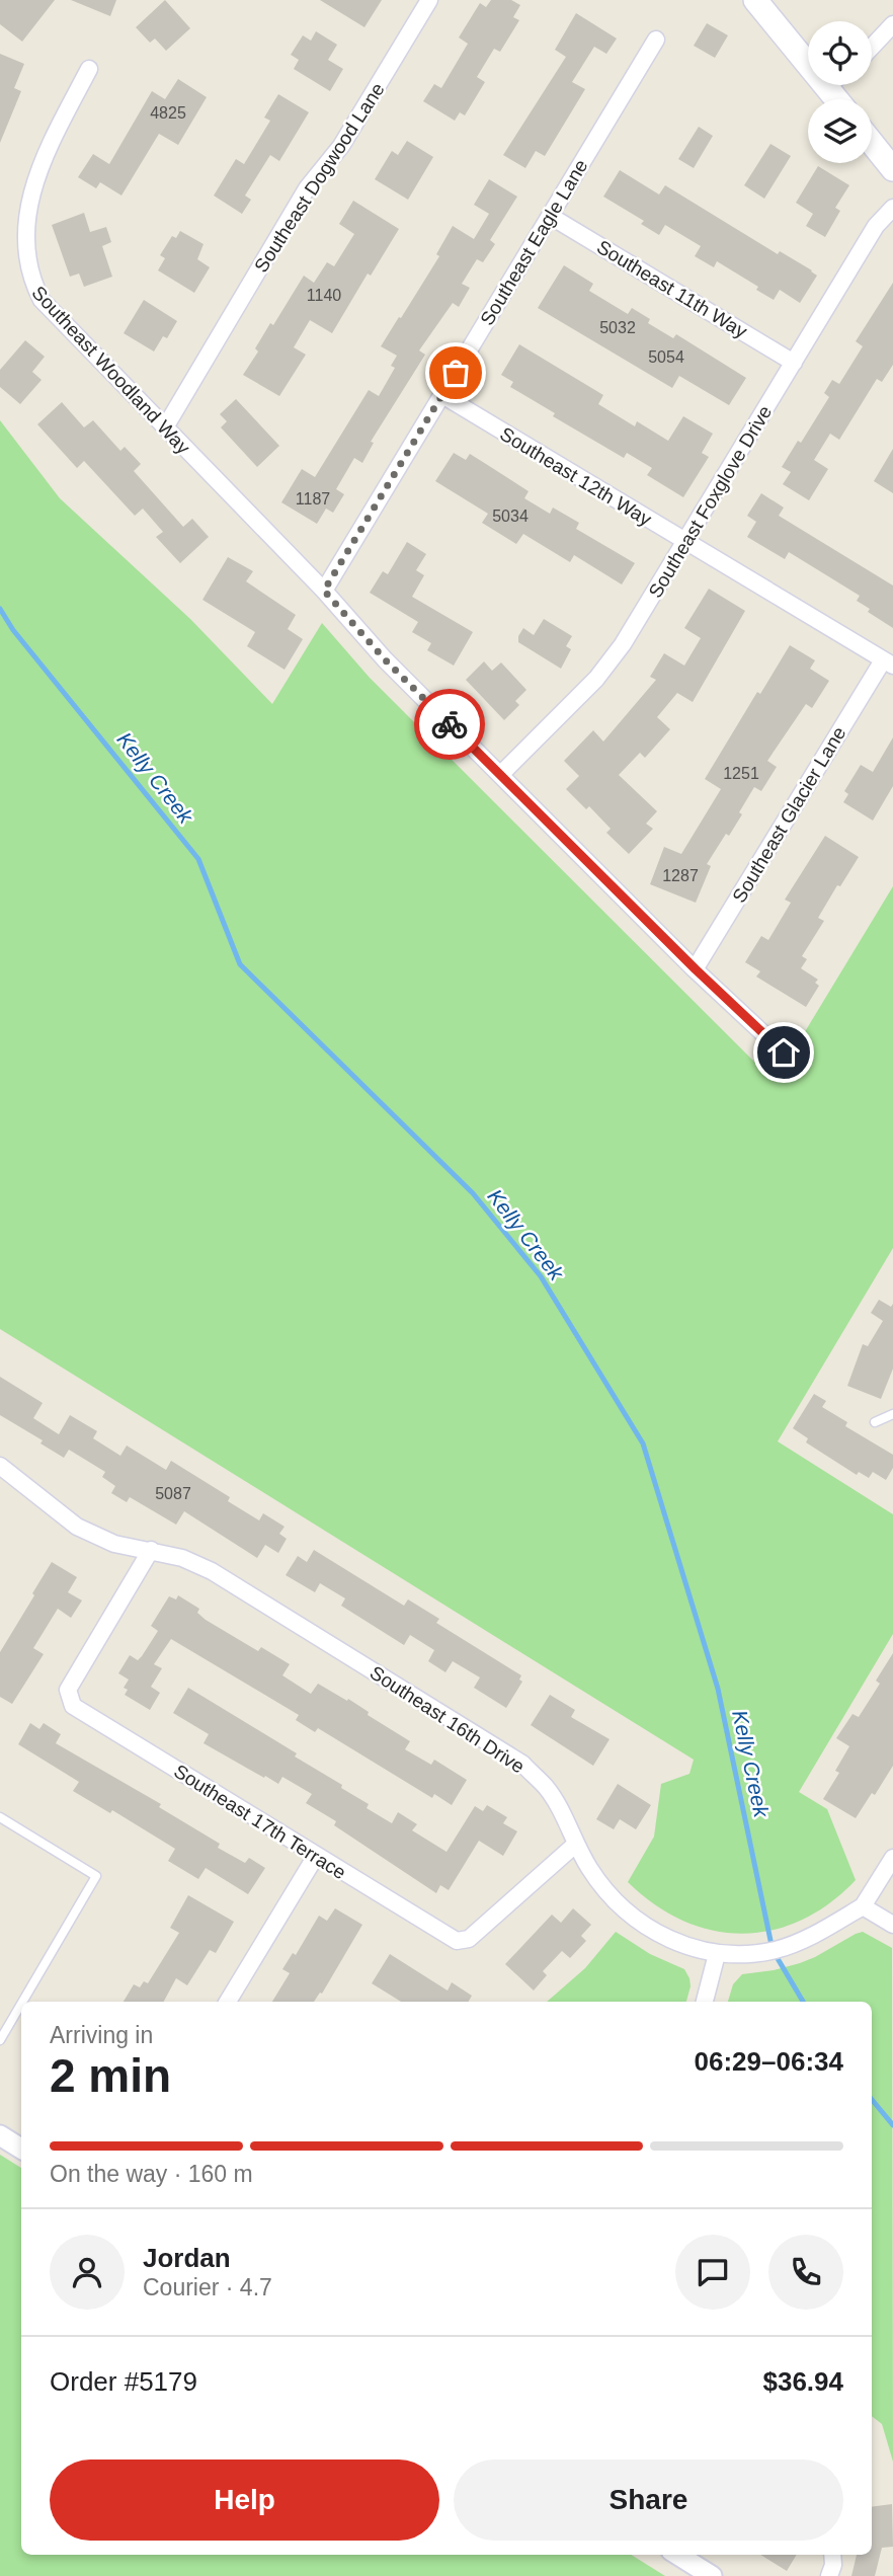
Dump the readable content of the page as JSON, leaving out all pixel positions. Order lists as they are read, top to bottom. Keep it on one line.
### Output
{"streets":{"street":["Southeast Dogwood Lane","Southeast Eagle Lane","Southeast 11th Way","Southeast Woodland Way","Southeast 12th Way","Southeast Foxglove Drive","Southeast Glacier Lane","Southeast 16th Drive","Southeast 17th Terrace"]},"crossings":[["Southeast Dogwood Lane","Southeast Woodland Way"],["Southeast Eagle Lane","Southeast 11th Way"],["Southeast Eagle Lane","Southeast Woodland Way"],["Southeast Eagle Lane","Southeast 12th Way"],["Southeast 11th Way","Southeast Foxglove Drive"],["Southeast Woodland Way","Southeast Foxglove Drive"],["Southeast Woodland Way","Southeast Glacier Lane"],["Southeast 12th Way","Southeast Foxglove Drive"],["Southeast 12th Way","Southeast Glacier Lane"],["Southeast 16th Drive","Southeast 17th Terrace"]],"water":["Kelly Creek"],"house_numbers":["4825","1140","5032","5054","1187","5034","1251","1287","5087"],"page":{"heading":["2 min","Arriving in","06:29–06:34"],"panel":["Jordan","Courier · 4.7","Order #5179","$36.94"],"bar":"On the way · 160 m","buttons":["Help","Share"]}}
